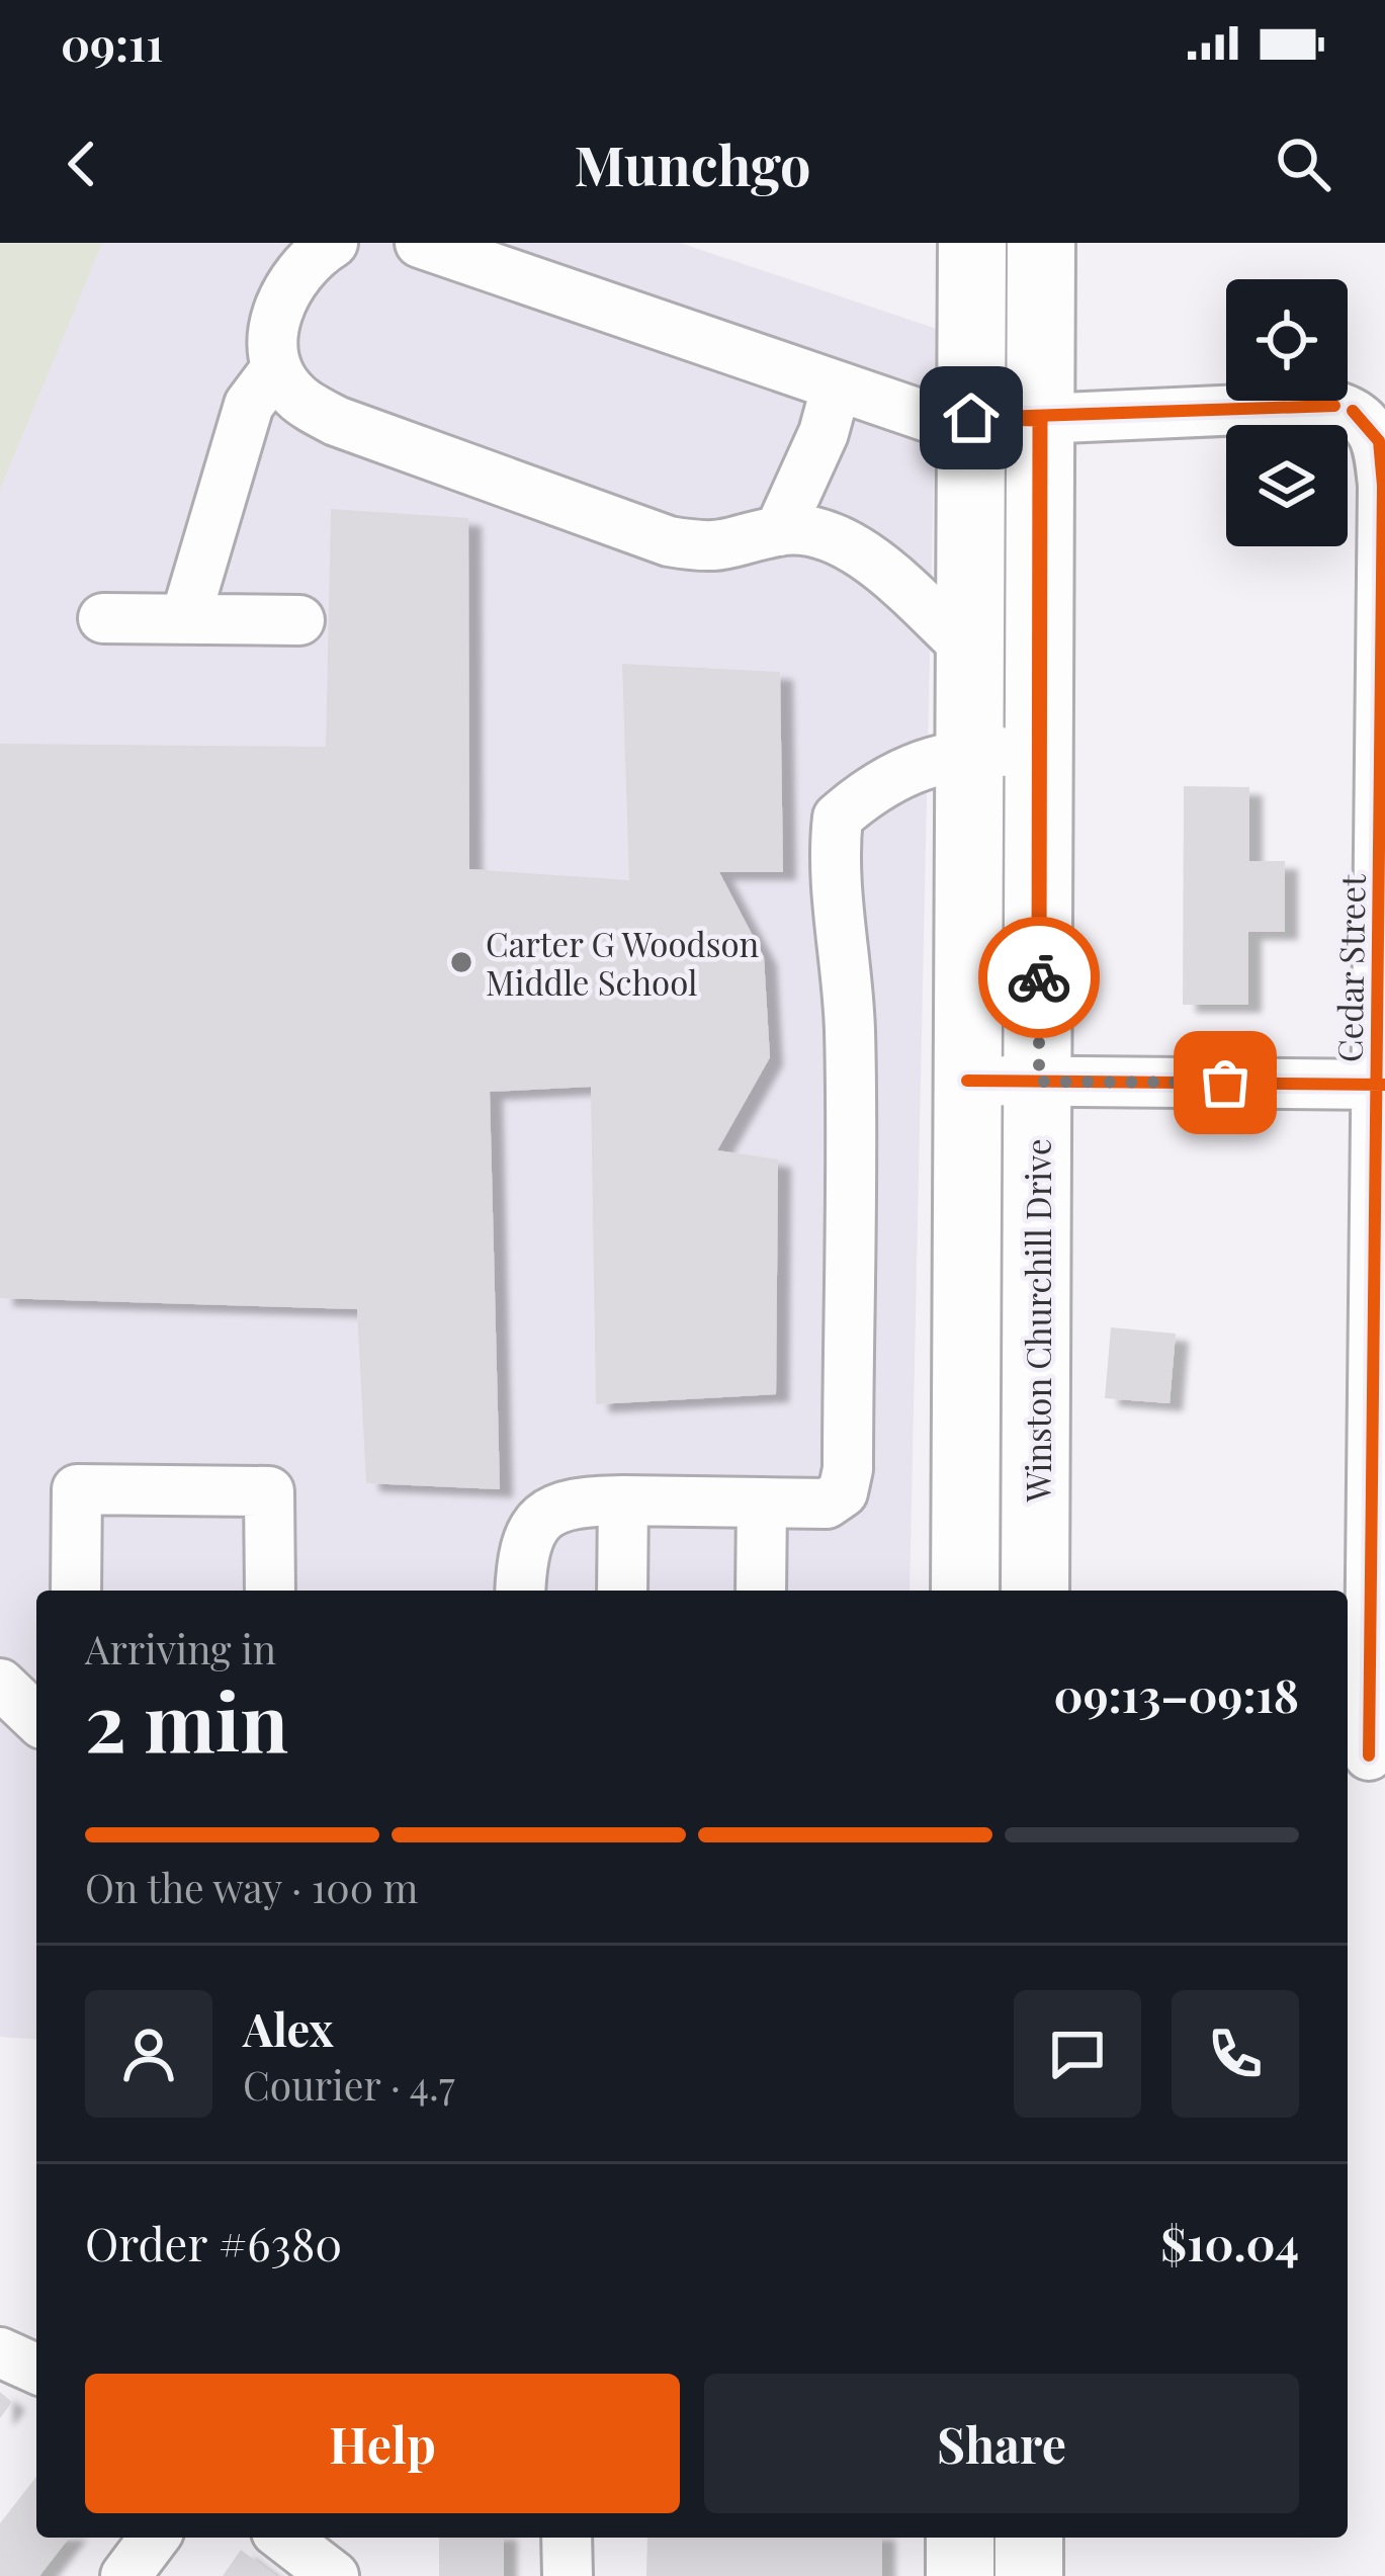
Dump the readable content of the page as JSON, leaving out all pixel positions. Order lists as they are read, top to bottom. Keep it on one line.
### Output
{"streets":{"highway":["Winston Churchill Drive"],"street":["Cedar Street"]},"crossings":[["Cedar Street","Winston Churchill Drive"]],"places":["Carter G Woodson Middle School"],"page":{"status":"09:11","header":"Munchgo","heading":["2 min","Arriving in","09:13–09:18"],"panel":["Alex","Courier · 4.7","Order #6380","$10.04"],"bar":"On the way · 100 m","buttons":["Help","Share"]}}
